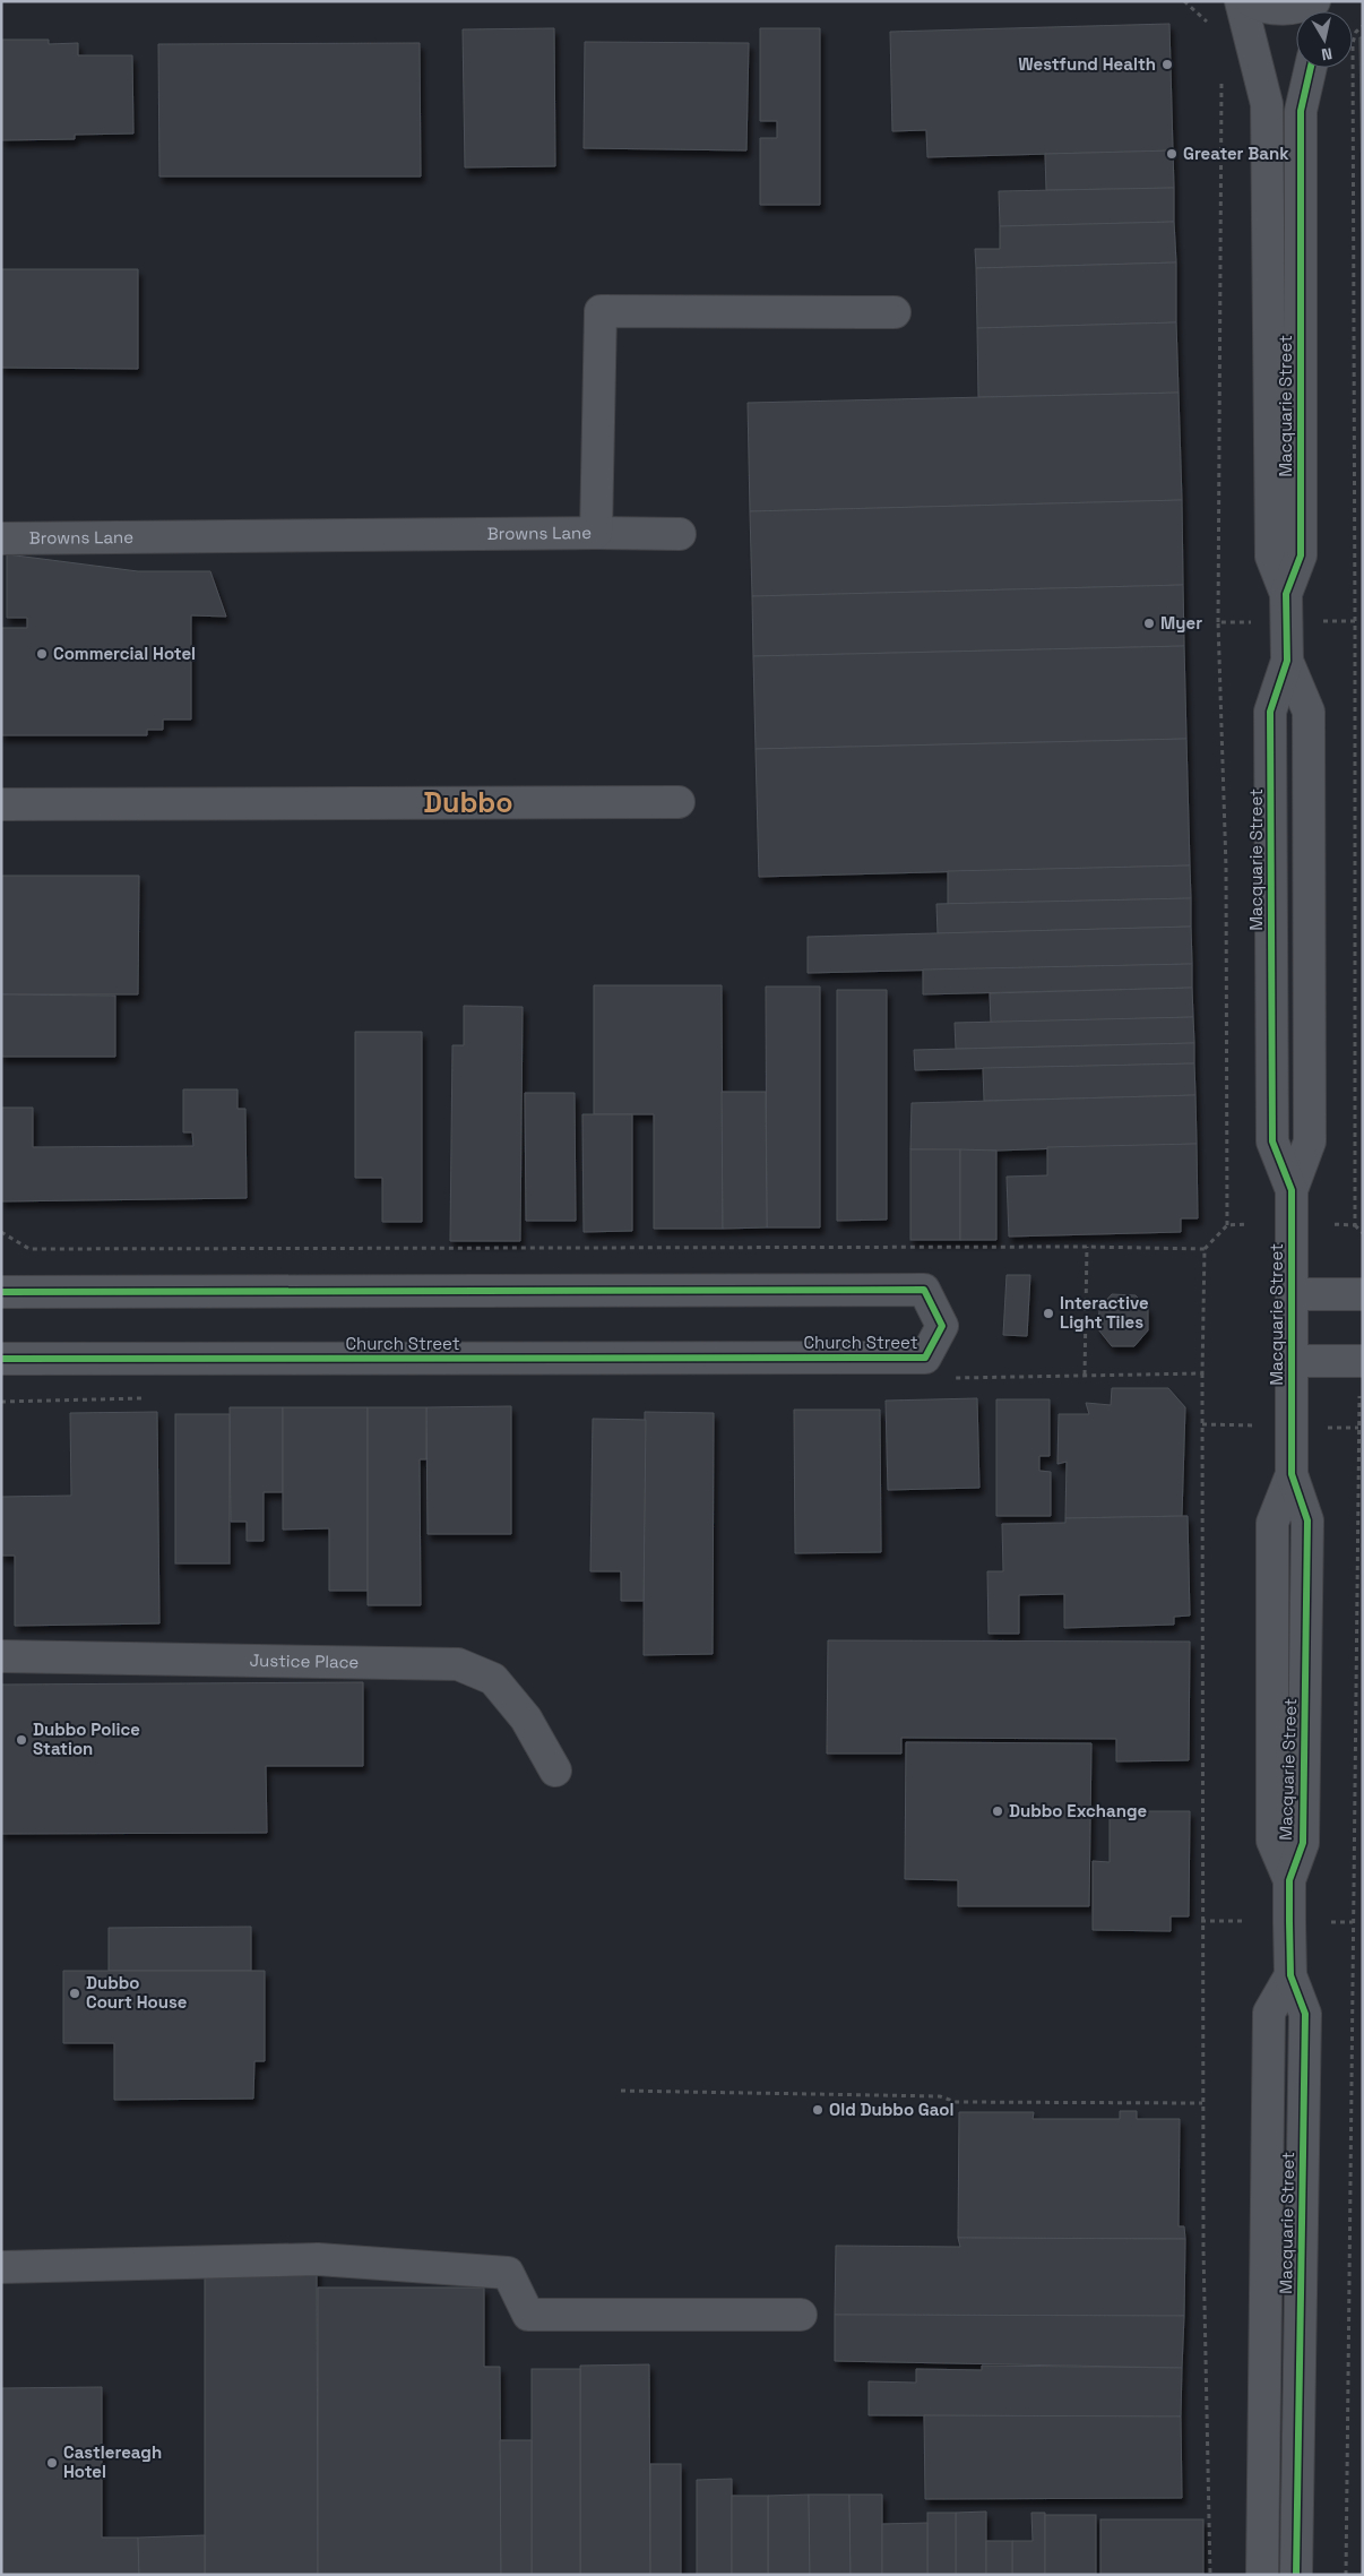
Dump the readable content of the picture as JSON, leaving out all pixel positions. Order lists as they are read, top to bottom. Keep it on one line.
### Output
{"streets":{"street":["Macquarie Street","Browns Lane","Church Street","Justice Place"]},"districts":["Dubbo"],"places":["Westfund Health","Greater Bank","Myer","Commercial Hotel","Interactive Light Tiles","Dubbo Police Station","Dubbo Exchange","Dubbo Court House","Old Dubbo Gaol","Castlereagh Hotel"],"north":"bottom"}
